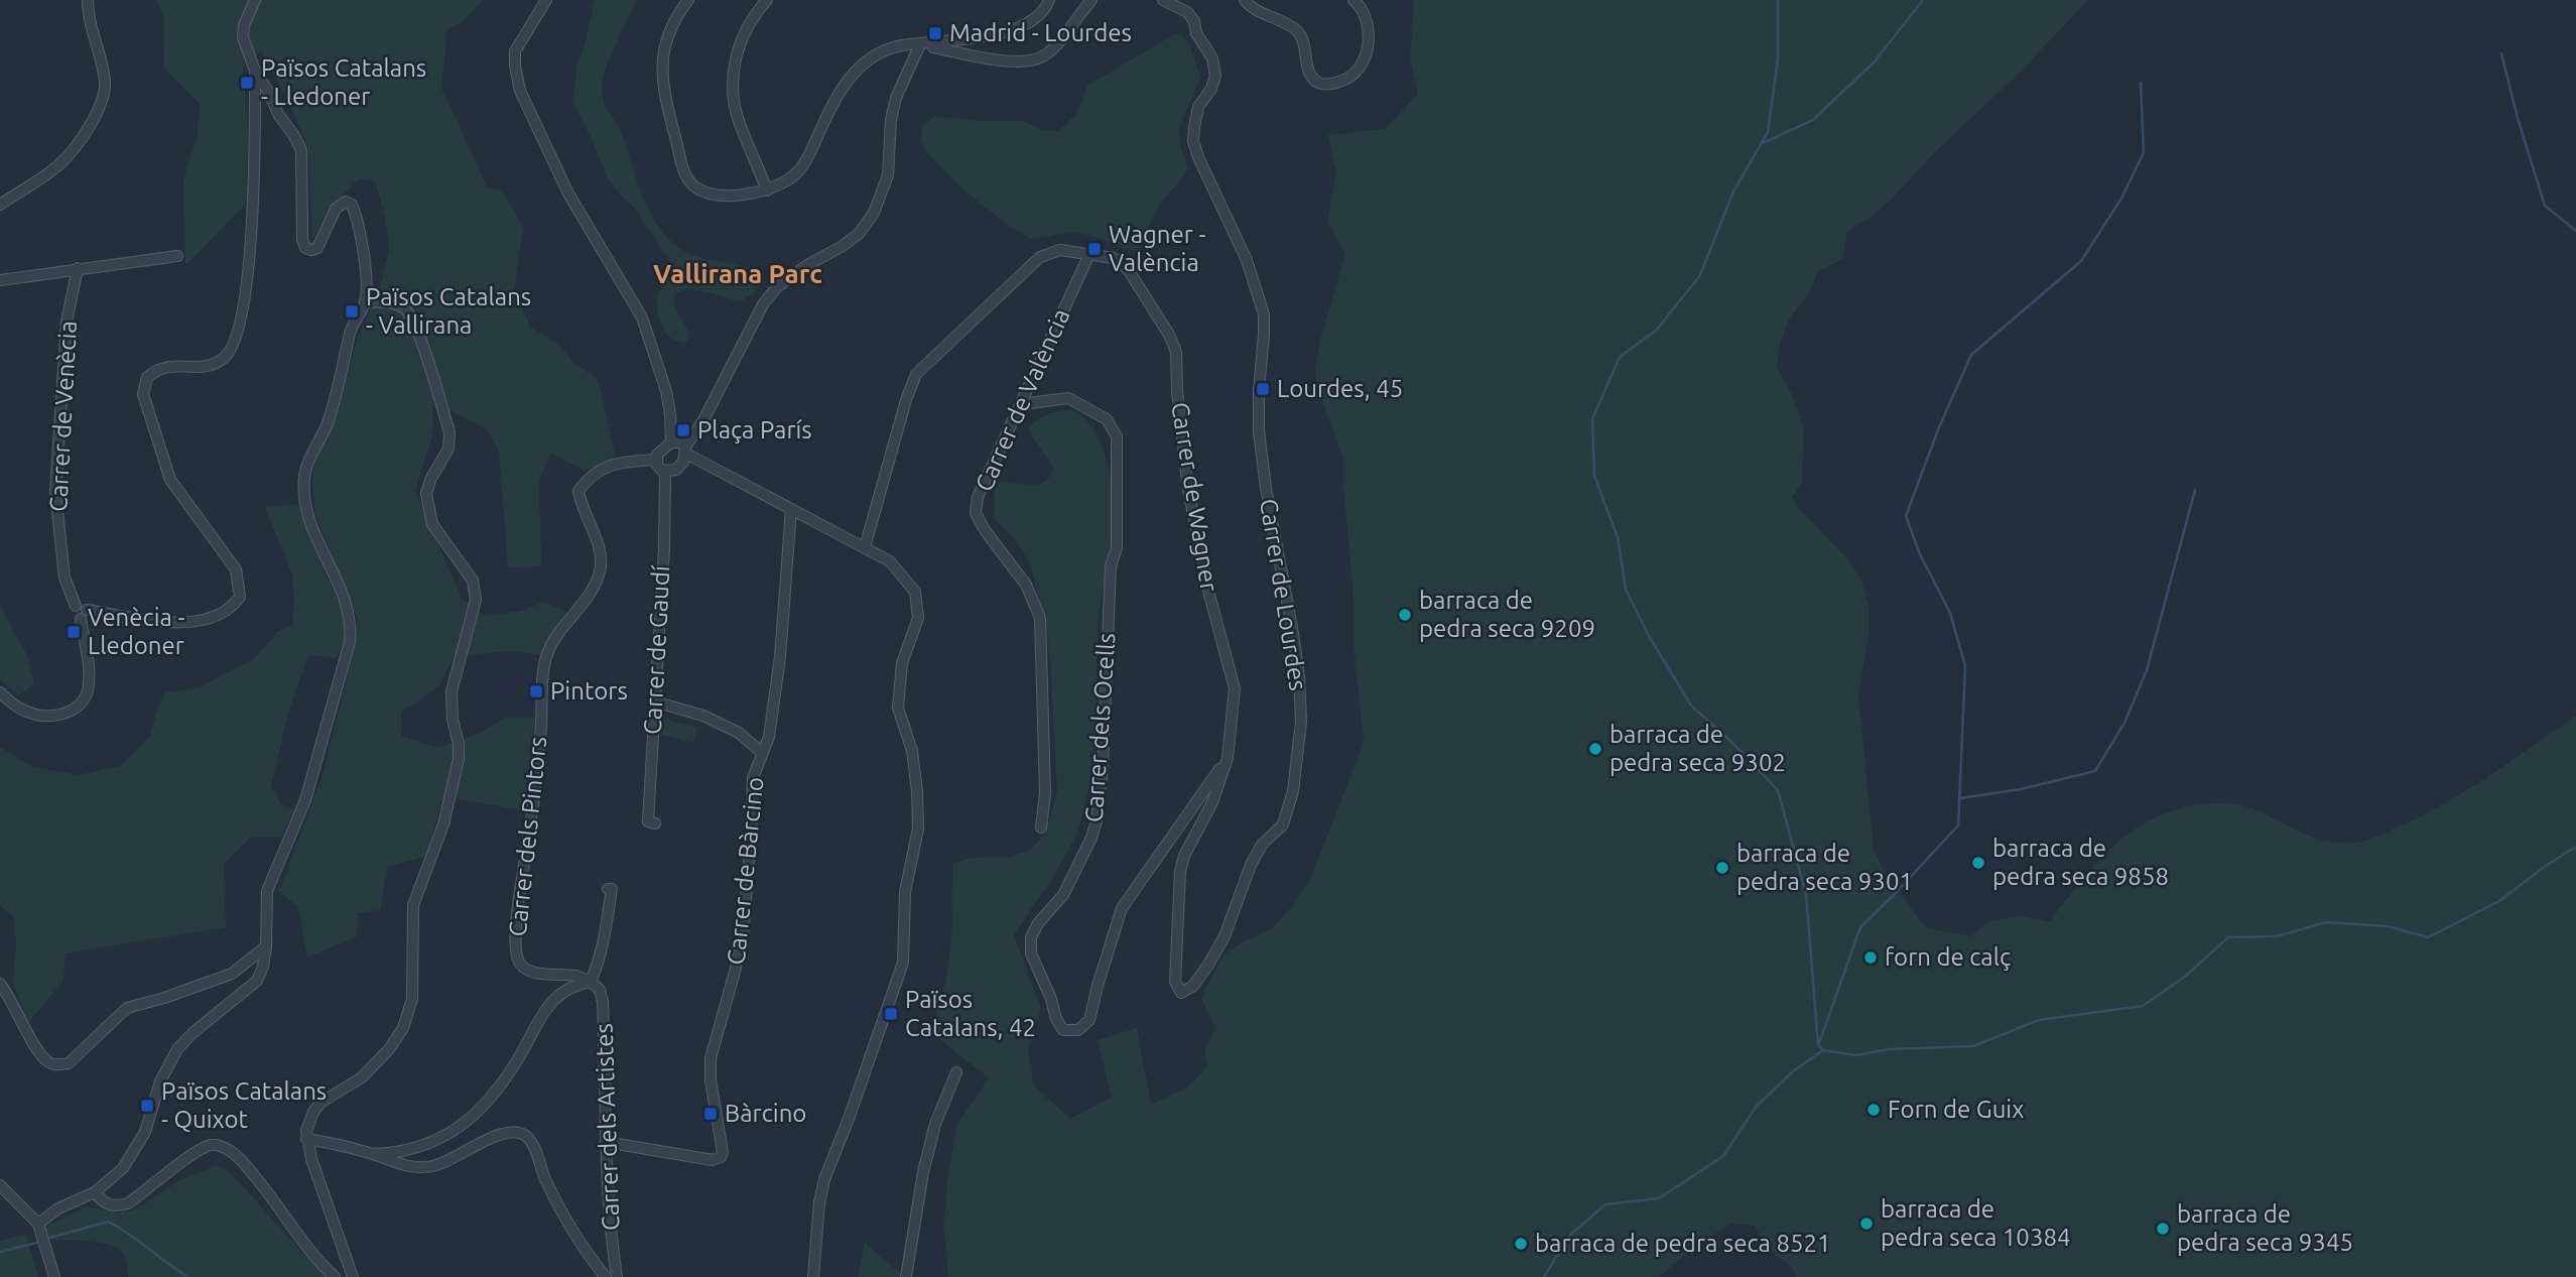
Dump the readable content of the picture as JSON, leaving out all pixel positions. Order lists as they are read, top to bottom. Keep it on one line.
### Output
{"streets":{"street":["Carrer de València","Carrer de Venècia","Carrer de Wagner","Carrer de Lourdes","Carrer de Gaudí","Carrer dels Ocells","Carrer dels Pintors","Carrer de Bàrcino","Carrer dels Artistes"]},"crossings":[["Carrer de València","Carrer de Wagner"],["Carrer de València","Carrer dels Ocells"],["Carrer de Wagner","Carrer de Lourdes"],["Carrer de Wagner","Carrer dels Ocells"],["Carrer de Lourdes","Carrer dels Ocells"],["Carrer de Gaudí","Carrer dels Pintors"],["Carrer dels Pintors","Carrer dels Artistes"],["Carrer de Bàrcino","Carrer dels Artistes"]],"districts":["Vallirana Parc"],"places":{"transit":["Madrid - Lourdes","Països Catalans - Lledoner","Wagner - València","Països Catalans - Vallirana","Lourdes, 45","Plaça París","Venècia - Lledoner","Pintors","Països Catalans, 42","Països Catalans - Quixot","Bàrcino"],"other":["barraca de pedra seca 9209","barraca de pedra seca 9302","barraca de pedra seca 9858","barraca de pedra seca 9301","forn de calç","Forn de Guix","barraca de pedra seca 10384","barraca de pedra seca 9345","barraca de pedra seca 8521"]}}
